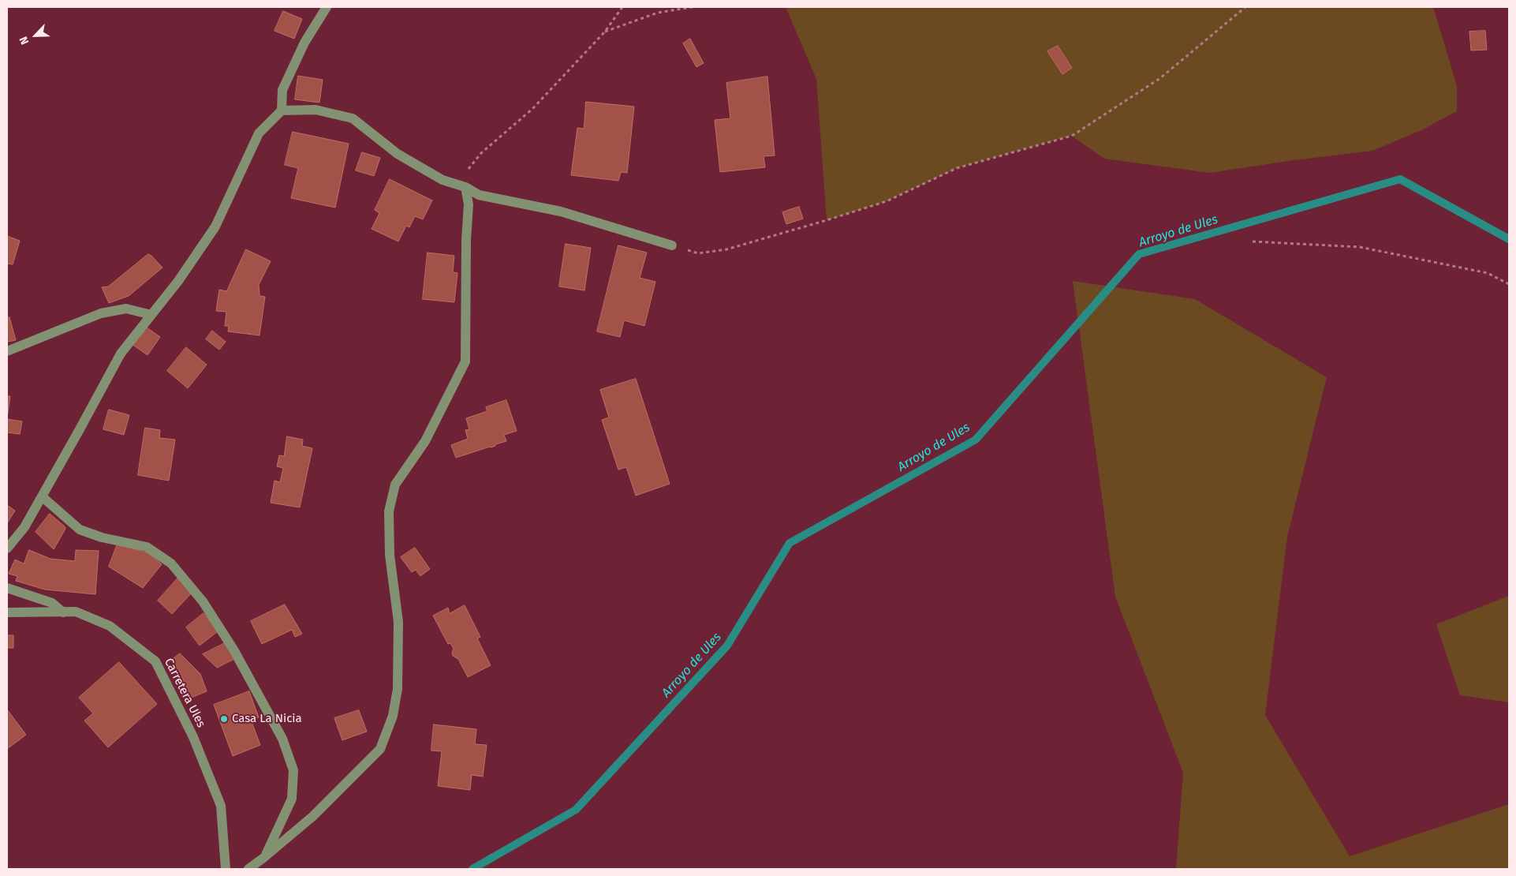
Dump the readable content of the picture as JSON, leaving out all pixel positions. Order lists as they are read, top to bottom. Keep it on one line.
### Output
{"streets":{"street":["Carretera Ules"]},"water":["Arroyo de Ules"],"places":["Casa La Nicia"],"north":"bottom left"}
